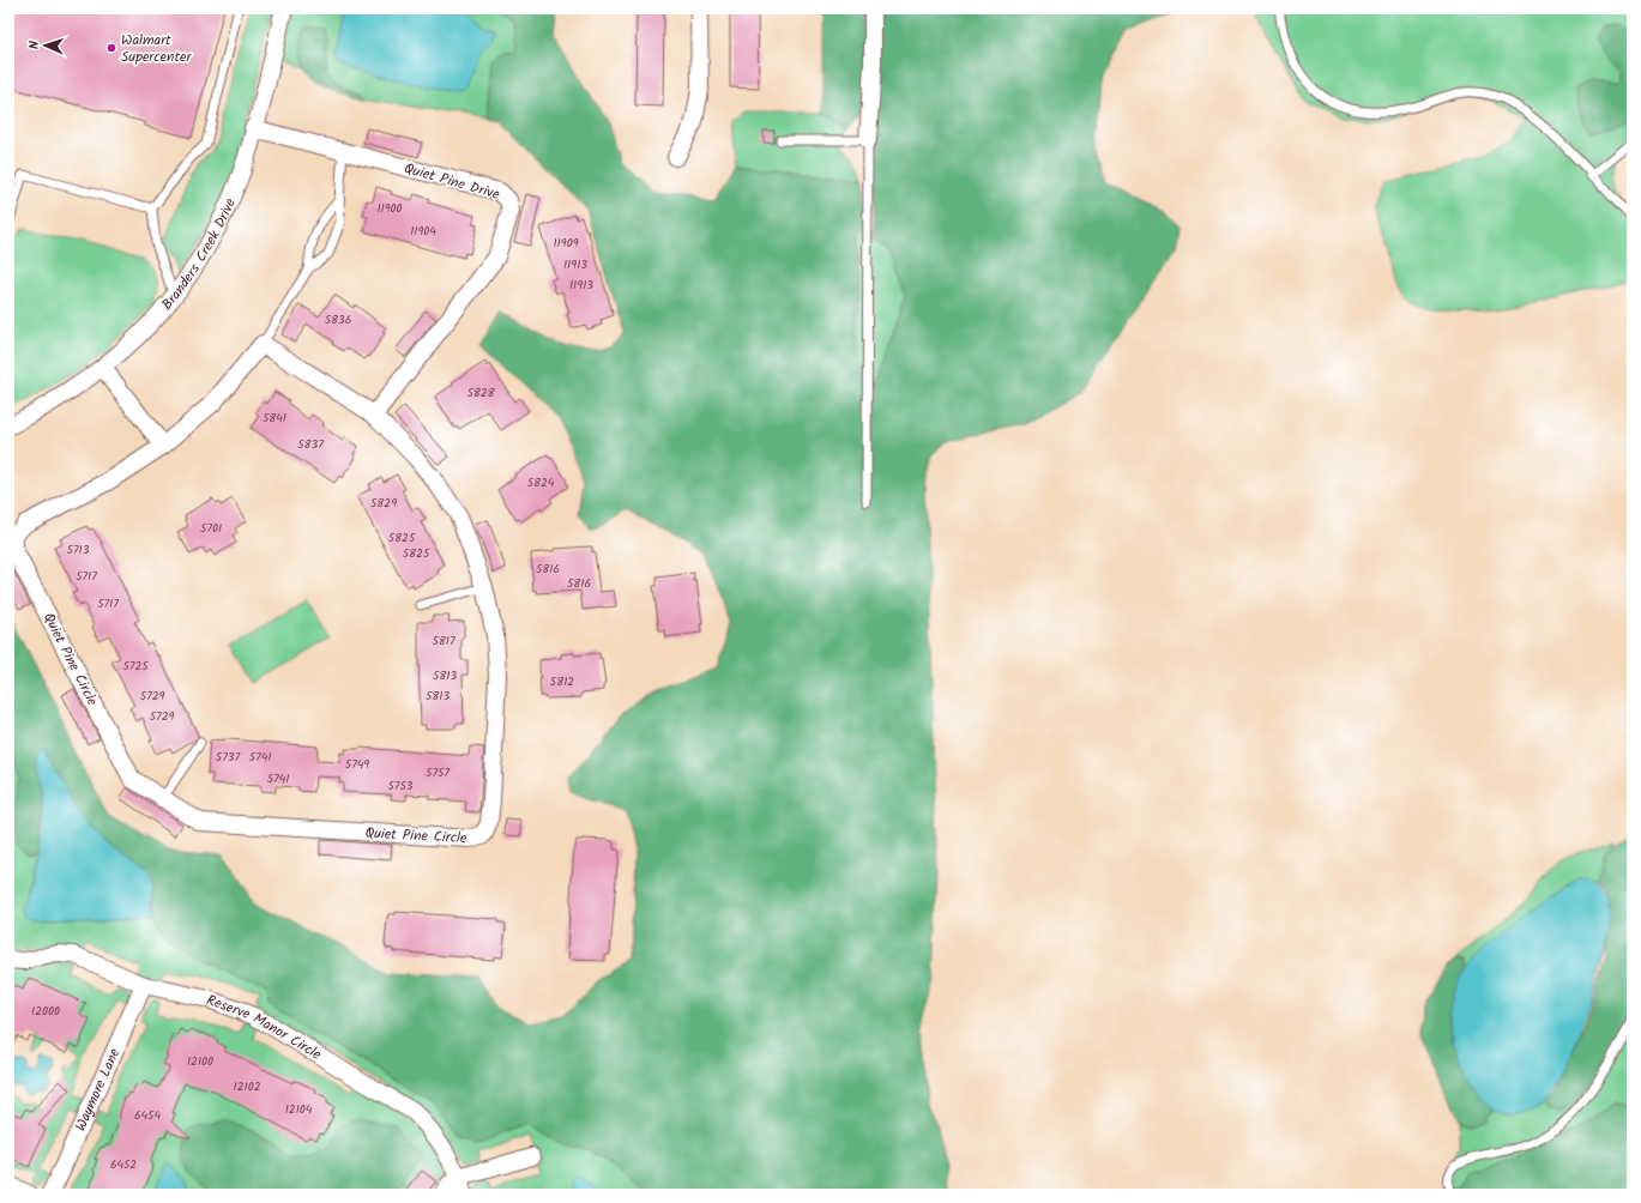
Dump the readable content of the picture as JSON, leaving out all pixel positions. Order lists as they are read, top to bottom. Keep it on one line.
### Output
{"streets":{"street":["Quiet Pine Drive","Branders Creek Drive","Quiet Pine Circle","Reserve Manor Circle","Waymore Lane"]},"crossings":[["Quiet Pine Drive","Branders Creek Drive"],["Quiet Pine Drive","Quiet Pine Circle"],["Reserve Manor Circle","Waymore Lane"]],"places":["Walmart Supercenter"],"house_numbers":["11900","11904","11909","11913","11913","5836","5828","5841","5837","5824","5829","5701","5825","5713","5825","5816","5717","5816","5717","5817","5725","5813","5812","5729","5813","5729","5737","5741","5749","5757","5741","5753","12000","12100","12102","12104","6454","6452"],"north":"left"}
